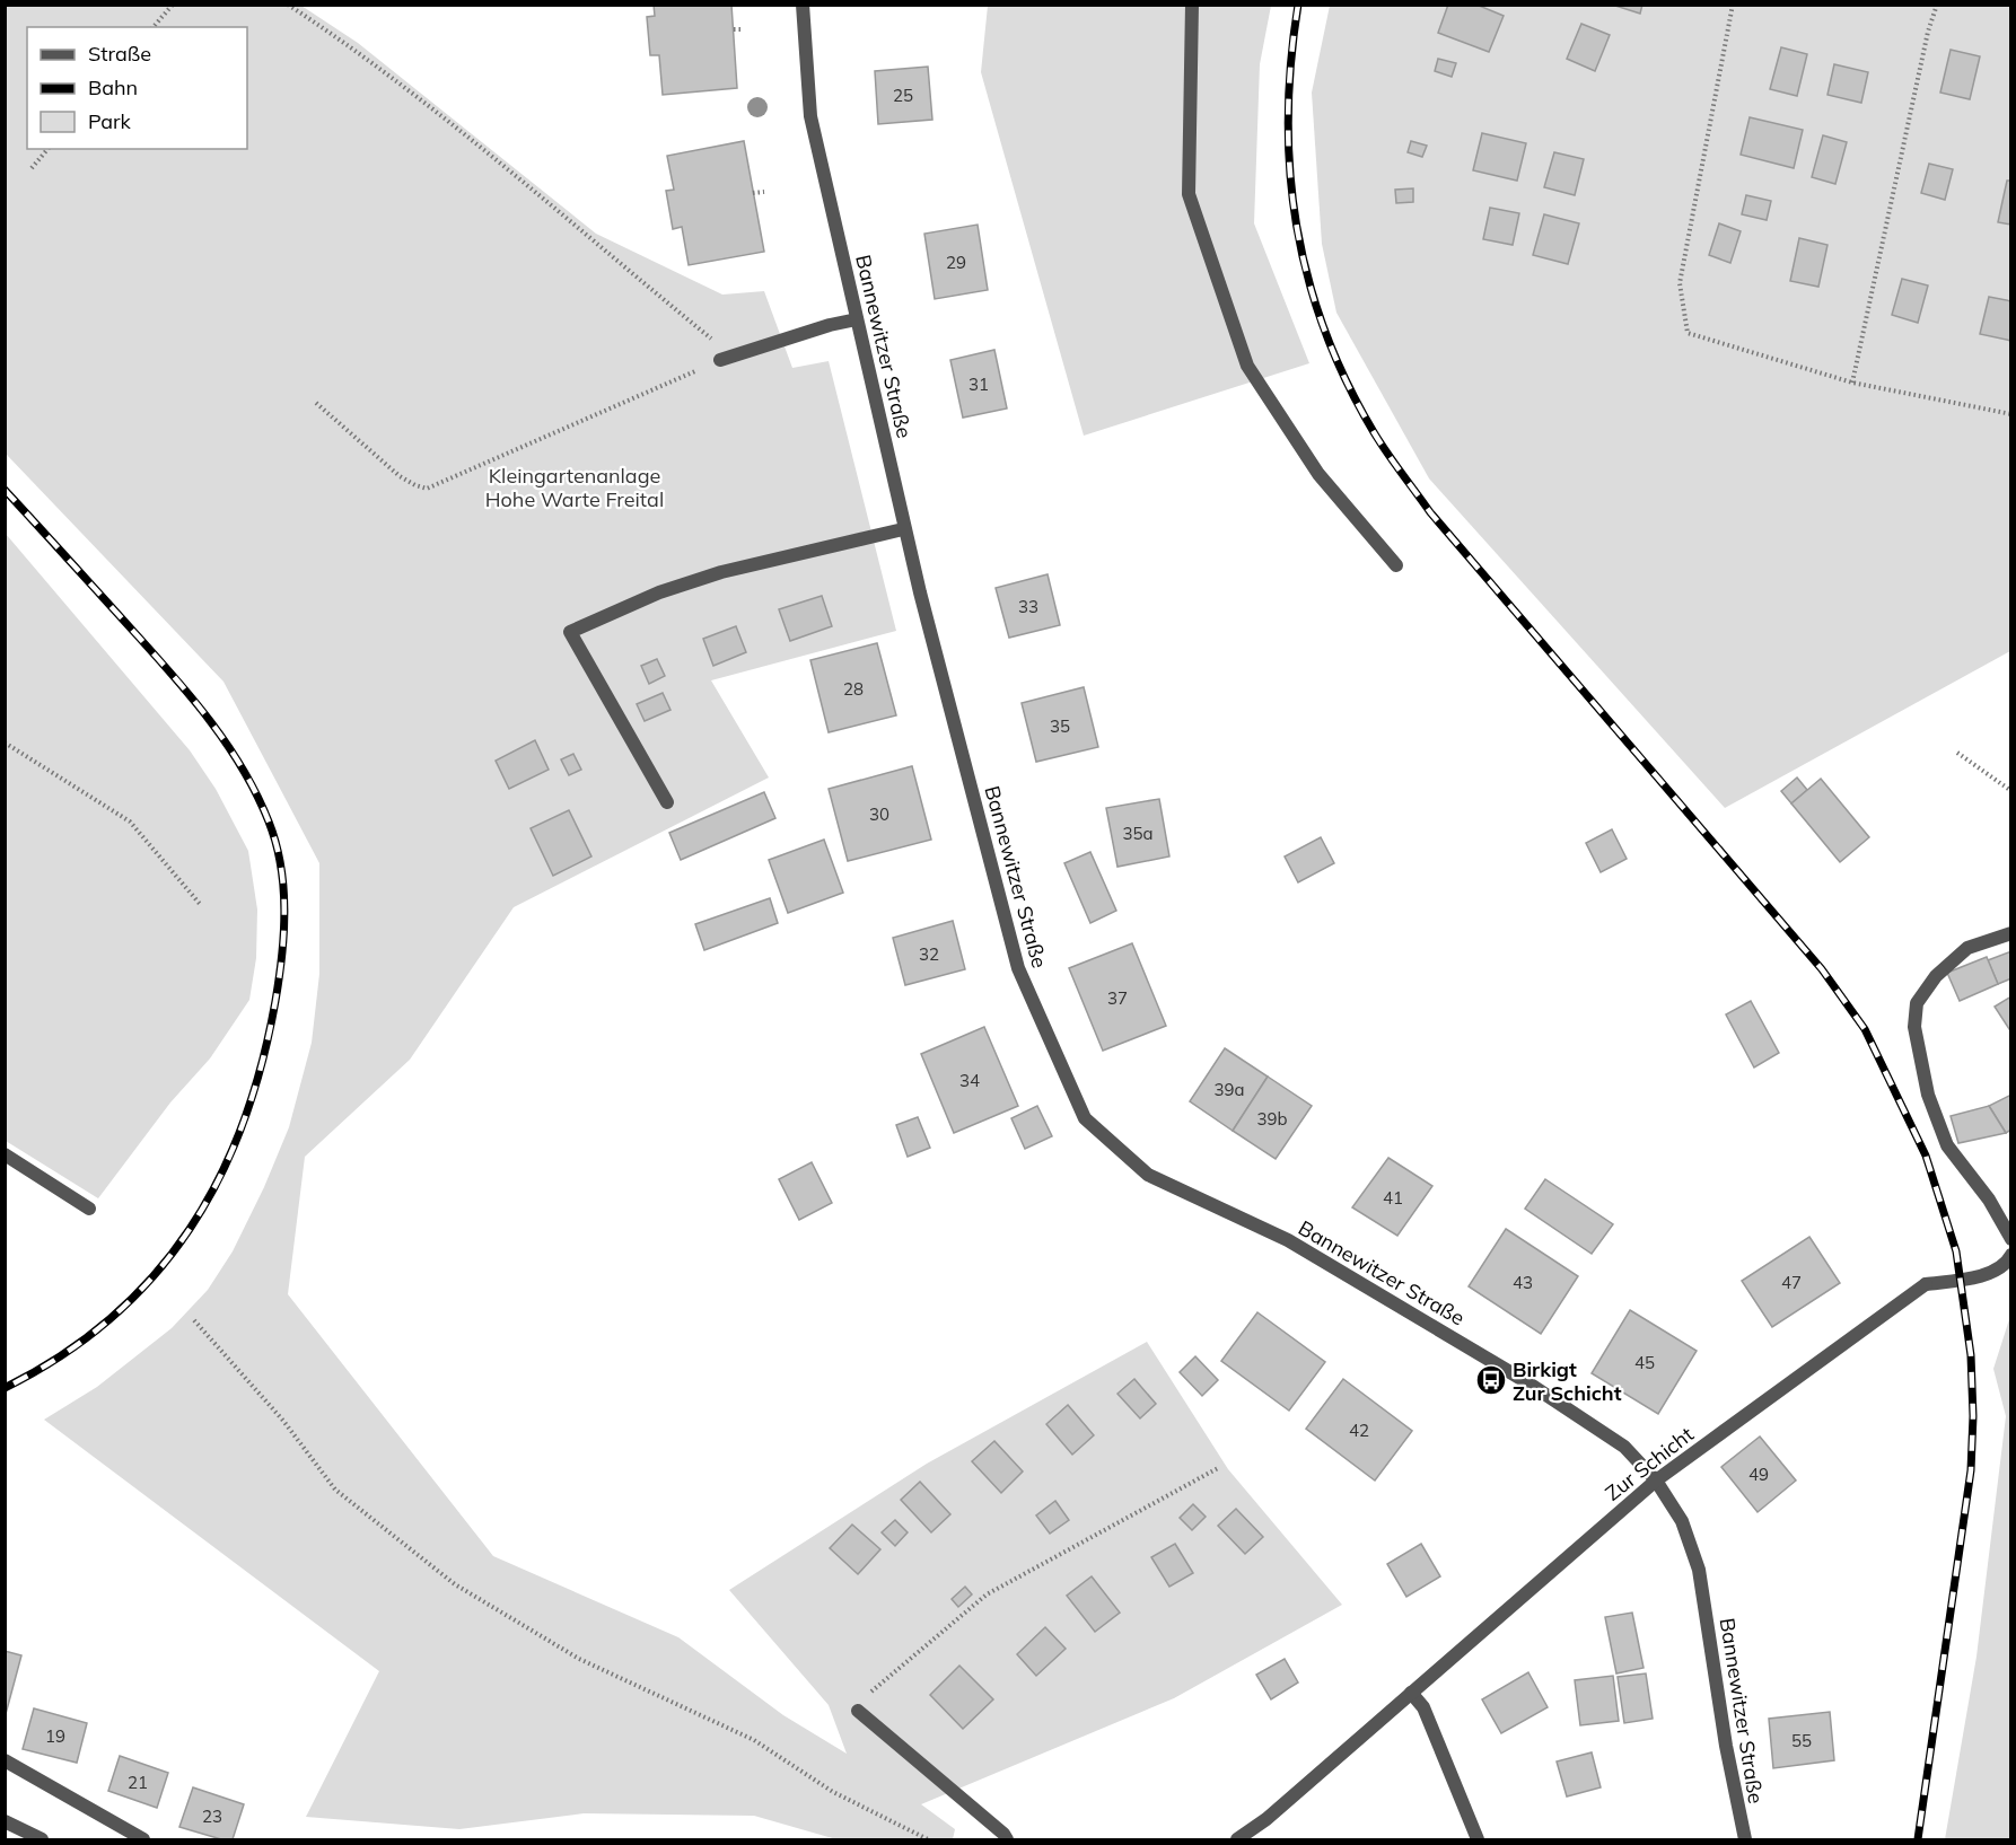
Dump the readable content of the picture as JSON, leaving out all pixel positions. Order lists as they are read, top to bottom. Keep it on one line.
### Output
{"streets":{"street":["Bannewitzer Straße","Zur Schicht"]},"crossings":[["Bannewitzer Straße","Zur Schicht"]],"parks":["Kleingartenanlage Hohe Warte Freital"],"places":{"bus stop":["Birkigt Zur Schicht"]},"house_numbers":["25","29","31","33","28","35","30","35a","32","37","34","39a","39b","41","43","47","45","42","49","19","55","21","23"],"legend":["Straße","Bahn","Park"]}
